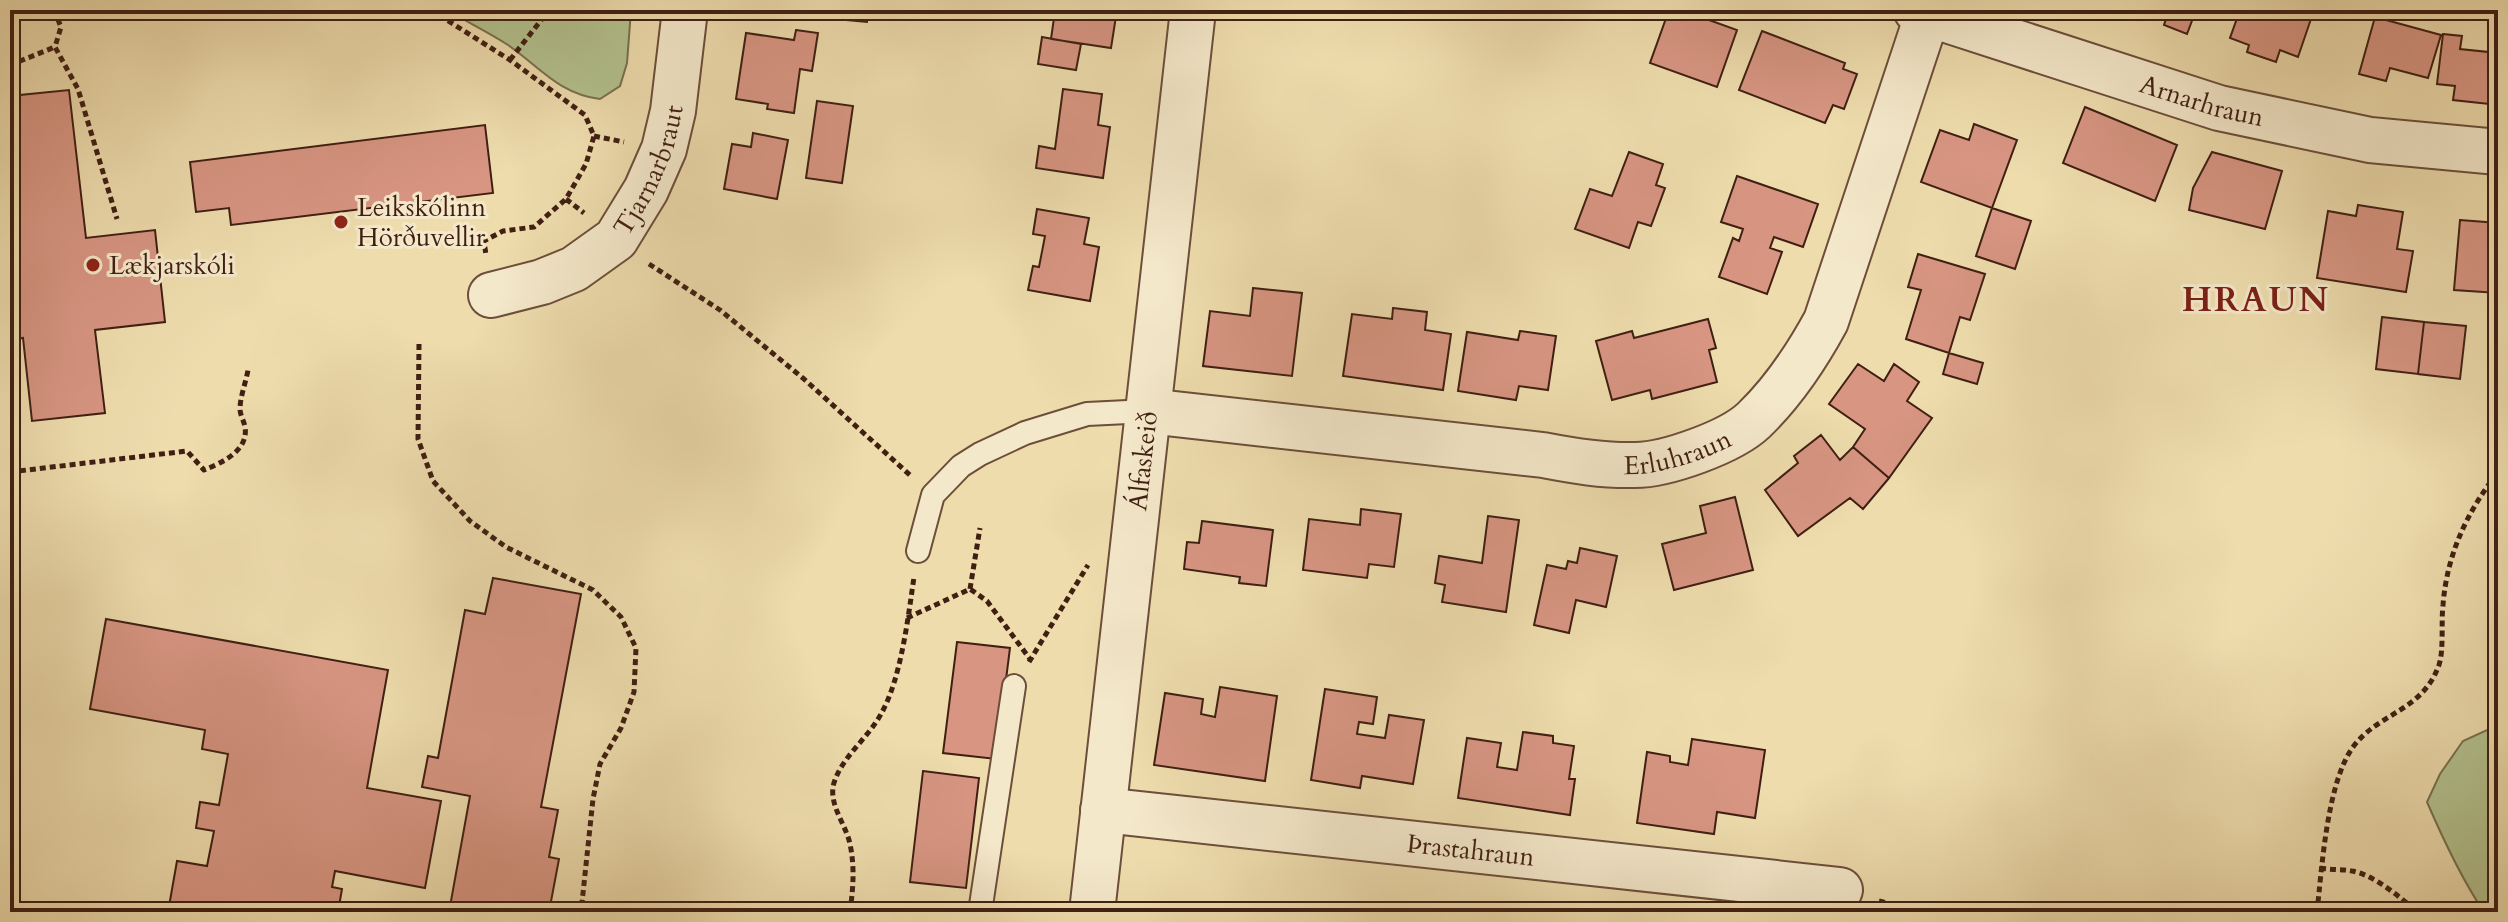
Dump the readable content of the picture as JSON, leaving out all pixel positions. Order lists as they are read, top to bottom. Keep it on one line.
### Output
{"streets":{"street":["Arnarhraun","Tjarnarbraut","Erluhraun","Álfaskeið","Þrastahraun"]},"crossings":[["Arnarhraun","Erluhraun"],["Erluhraun","Álfaskeið"],["Álfaskeið","Þrastahraun"]],"districts":["HRAUN"],"places":["Leikskólinn Hörðuvellir","Lækjarskóli"]}
